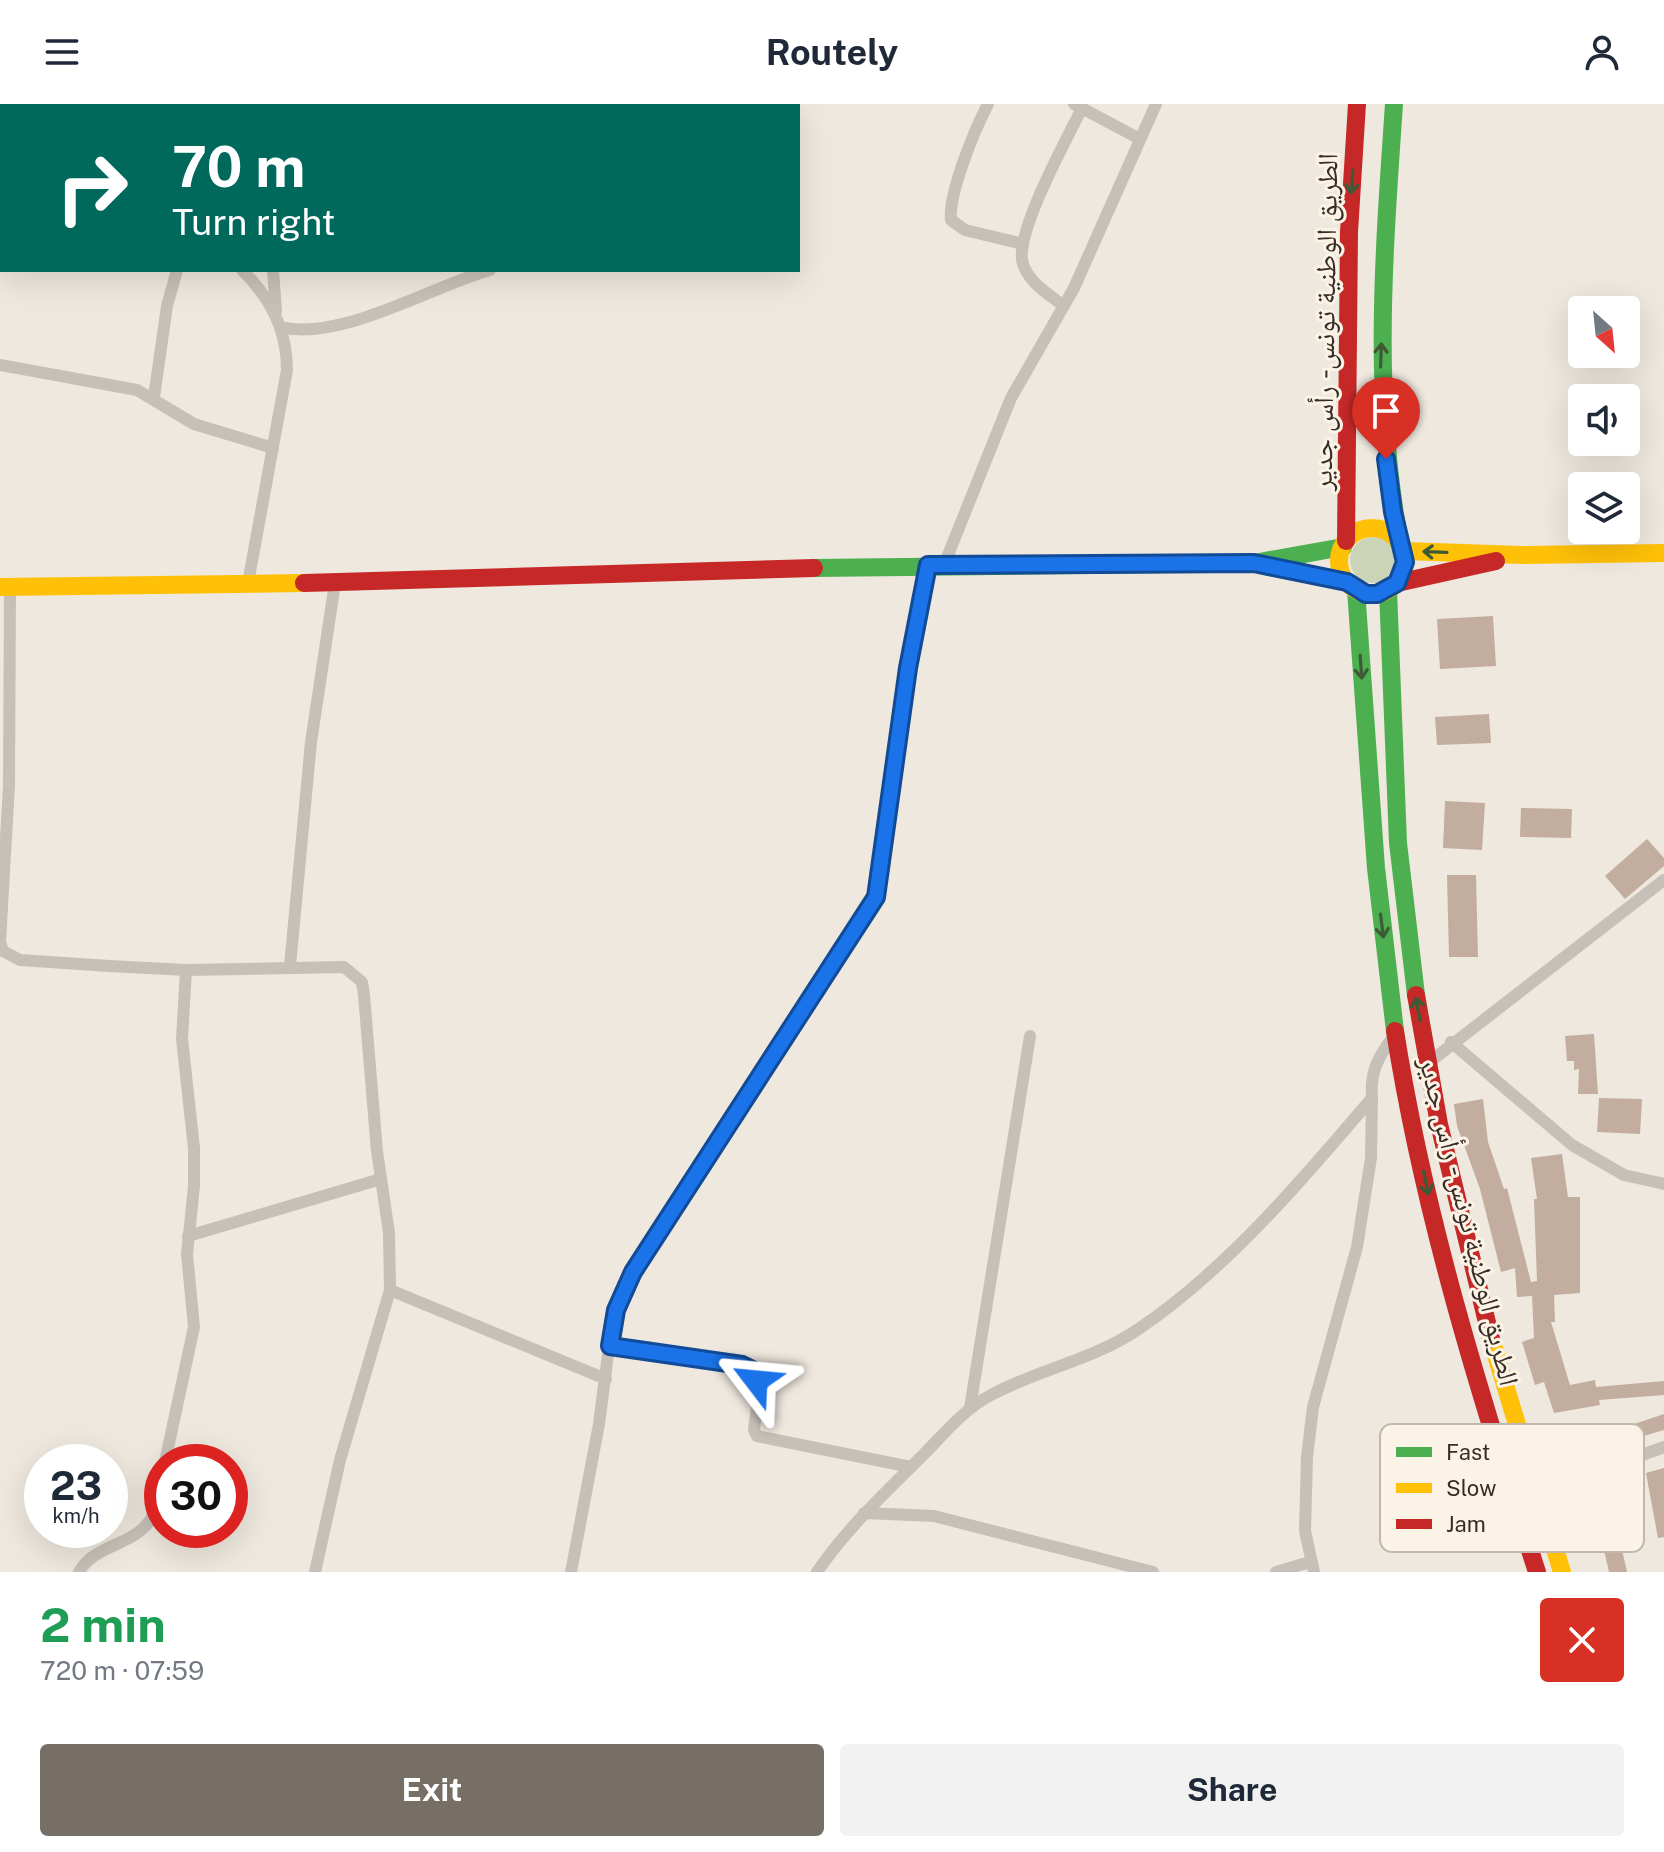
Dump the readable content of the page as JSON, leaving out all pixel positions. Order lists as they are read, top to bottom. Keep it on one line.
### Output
{"streets":{"main road":["الطريق الوطنية تونس - رأس جدير"]},"legend":["Fast","Slow","Jam"],"north":"bottom right","page":{"header":"Routely","turn":["70 m","Turn right"],"speed":"23 km/h","limit":"30","heading":["2 min","720 m · 07:59"],"buttons":["Exit","Share"]}}
